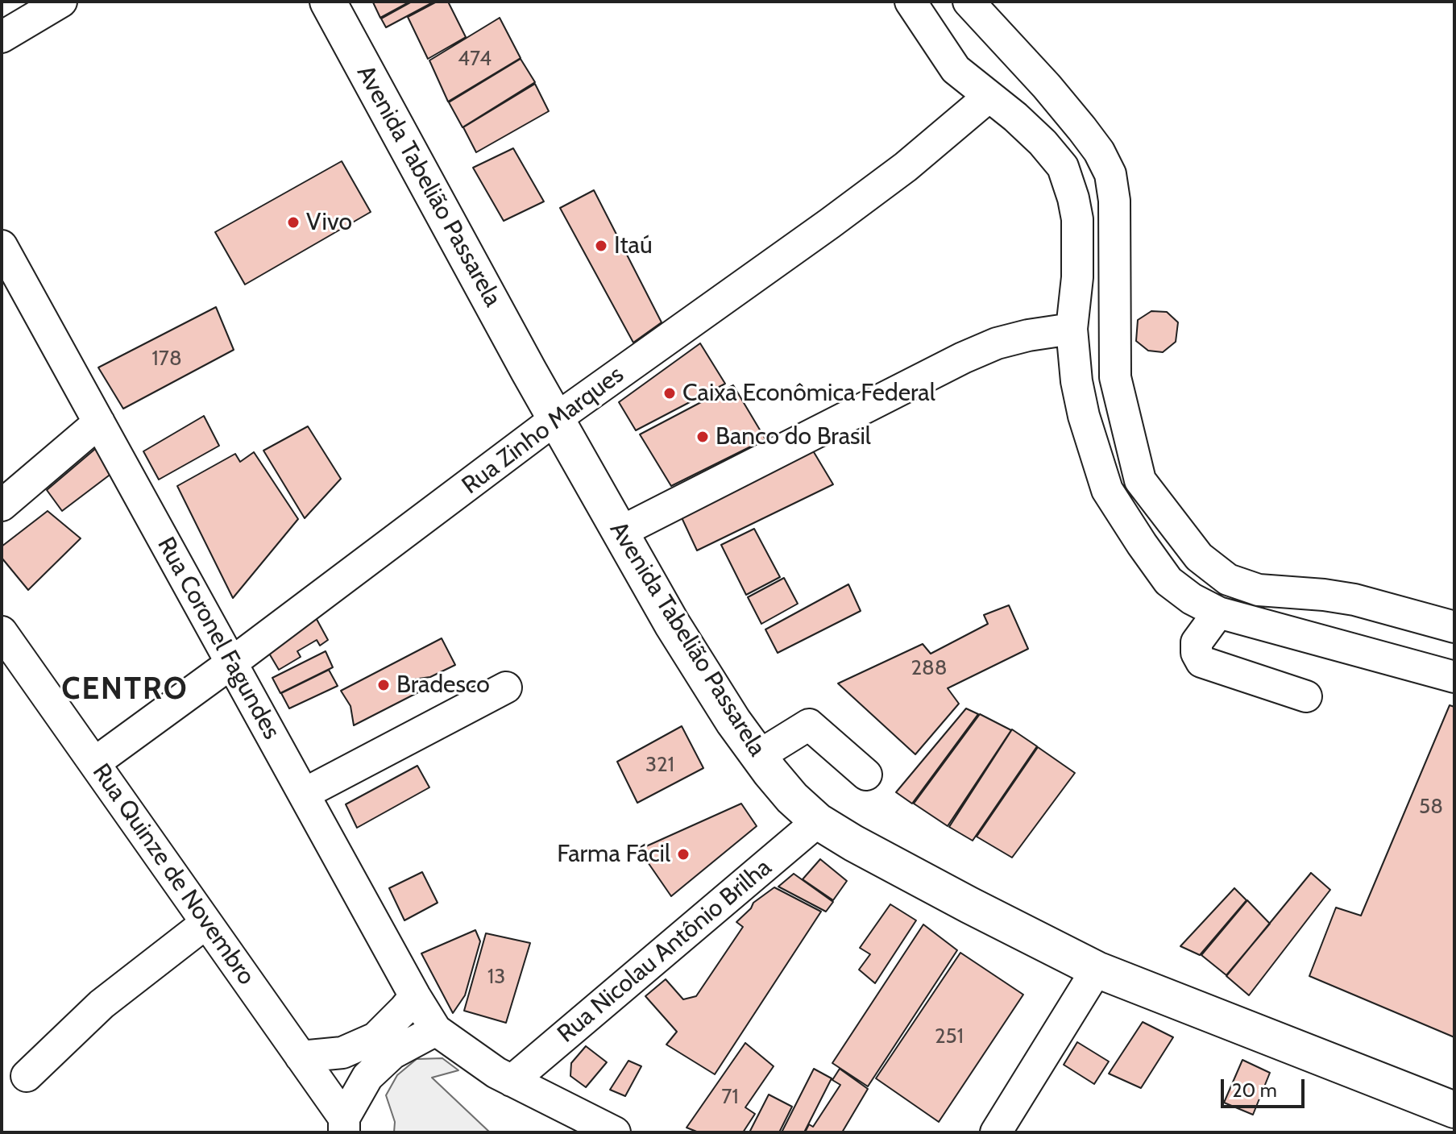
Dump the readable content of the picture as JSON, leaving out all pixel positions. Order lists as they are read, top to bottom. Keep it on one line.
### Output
{"streets":{"main road":["Avenida Tabelião Passarela"],"street":["Rua Zinho Marques","Rua Coronel Fagundes","Rua Quinze de Novembro","Rua Nicolau Antônio Brilha"]},"crossings":[["Avenida Tabelião Passarela","Rua Zinho Marques"],["Avenida Tabelião Passarela","Rua Nicolau Antônio Brilha"],["Rua Zinho Marques","Rua Coronel Fagundes"],["Rua Zinho Marques","Rua Quinze de Novembro"],["Rua Coronel Fagundes","Rua Quinze de Novembro"]],"districts":["CENTRO"],"places":["Vivo","Itaú","Caixa Econômica Federal","Banco do Brasil","Bradesco","Farma Fácil"],"house_numbers":["474","178","288","321","58","13","251","71"],"scale_bar":"20 m"}
